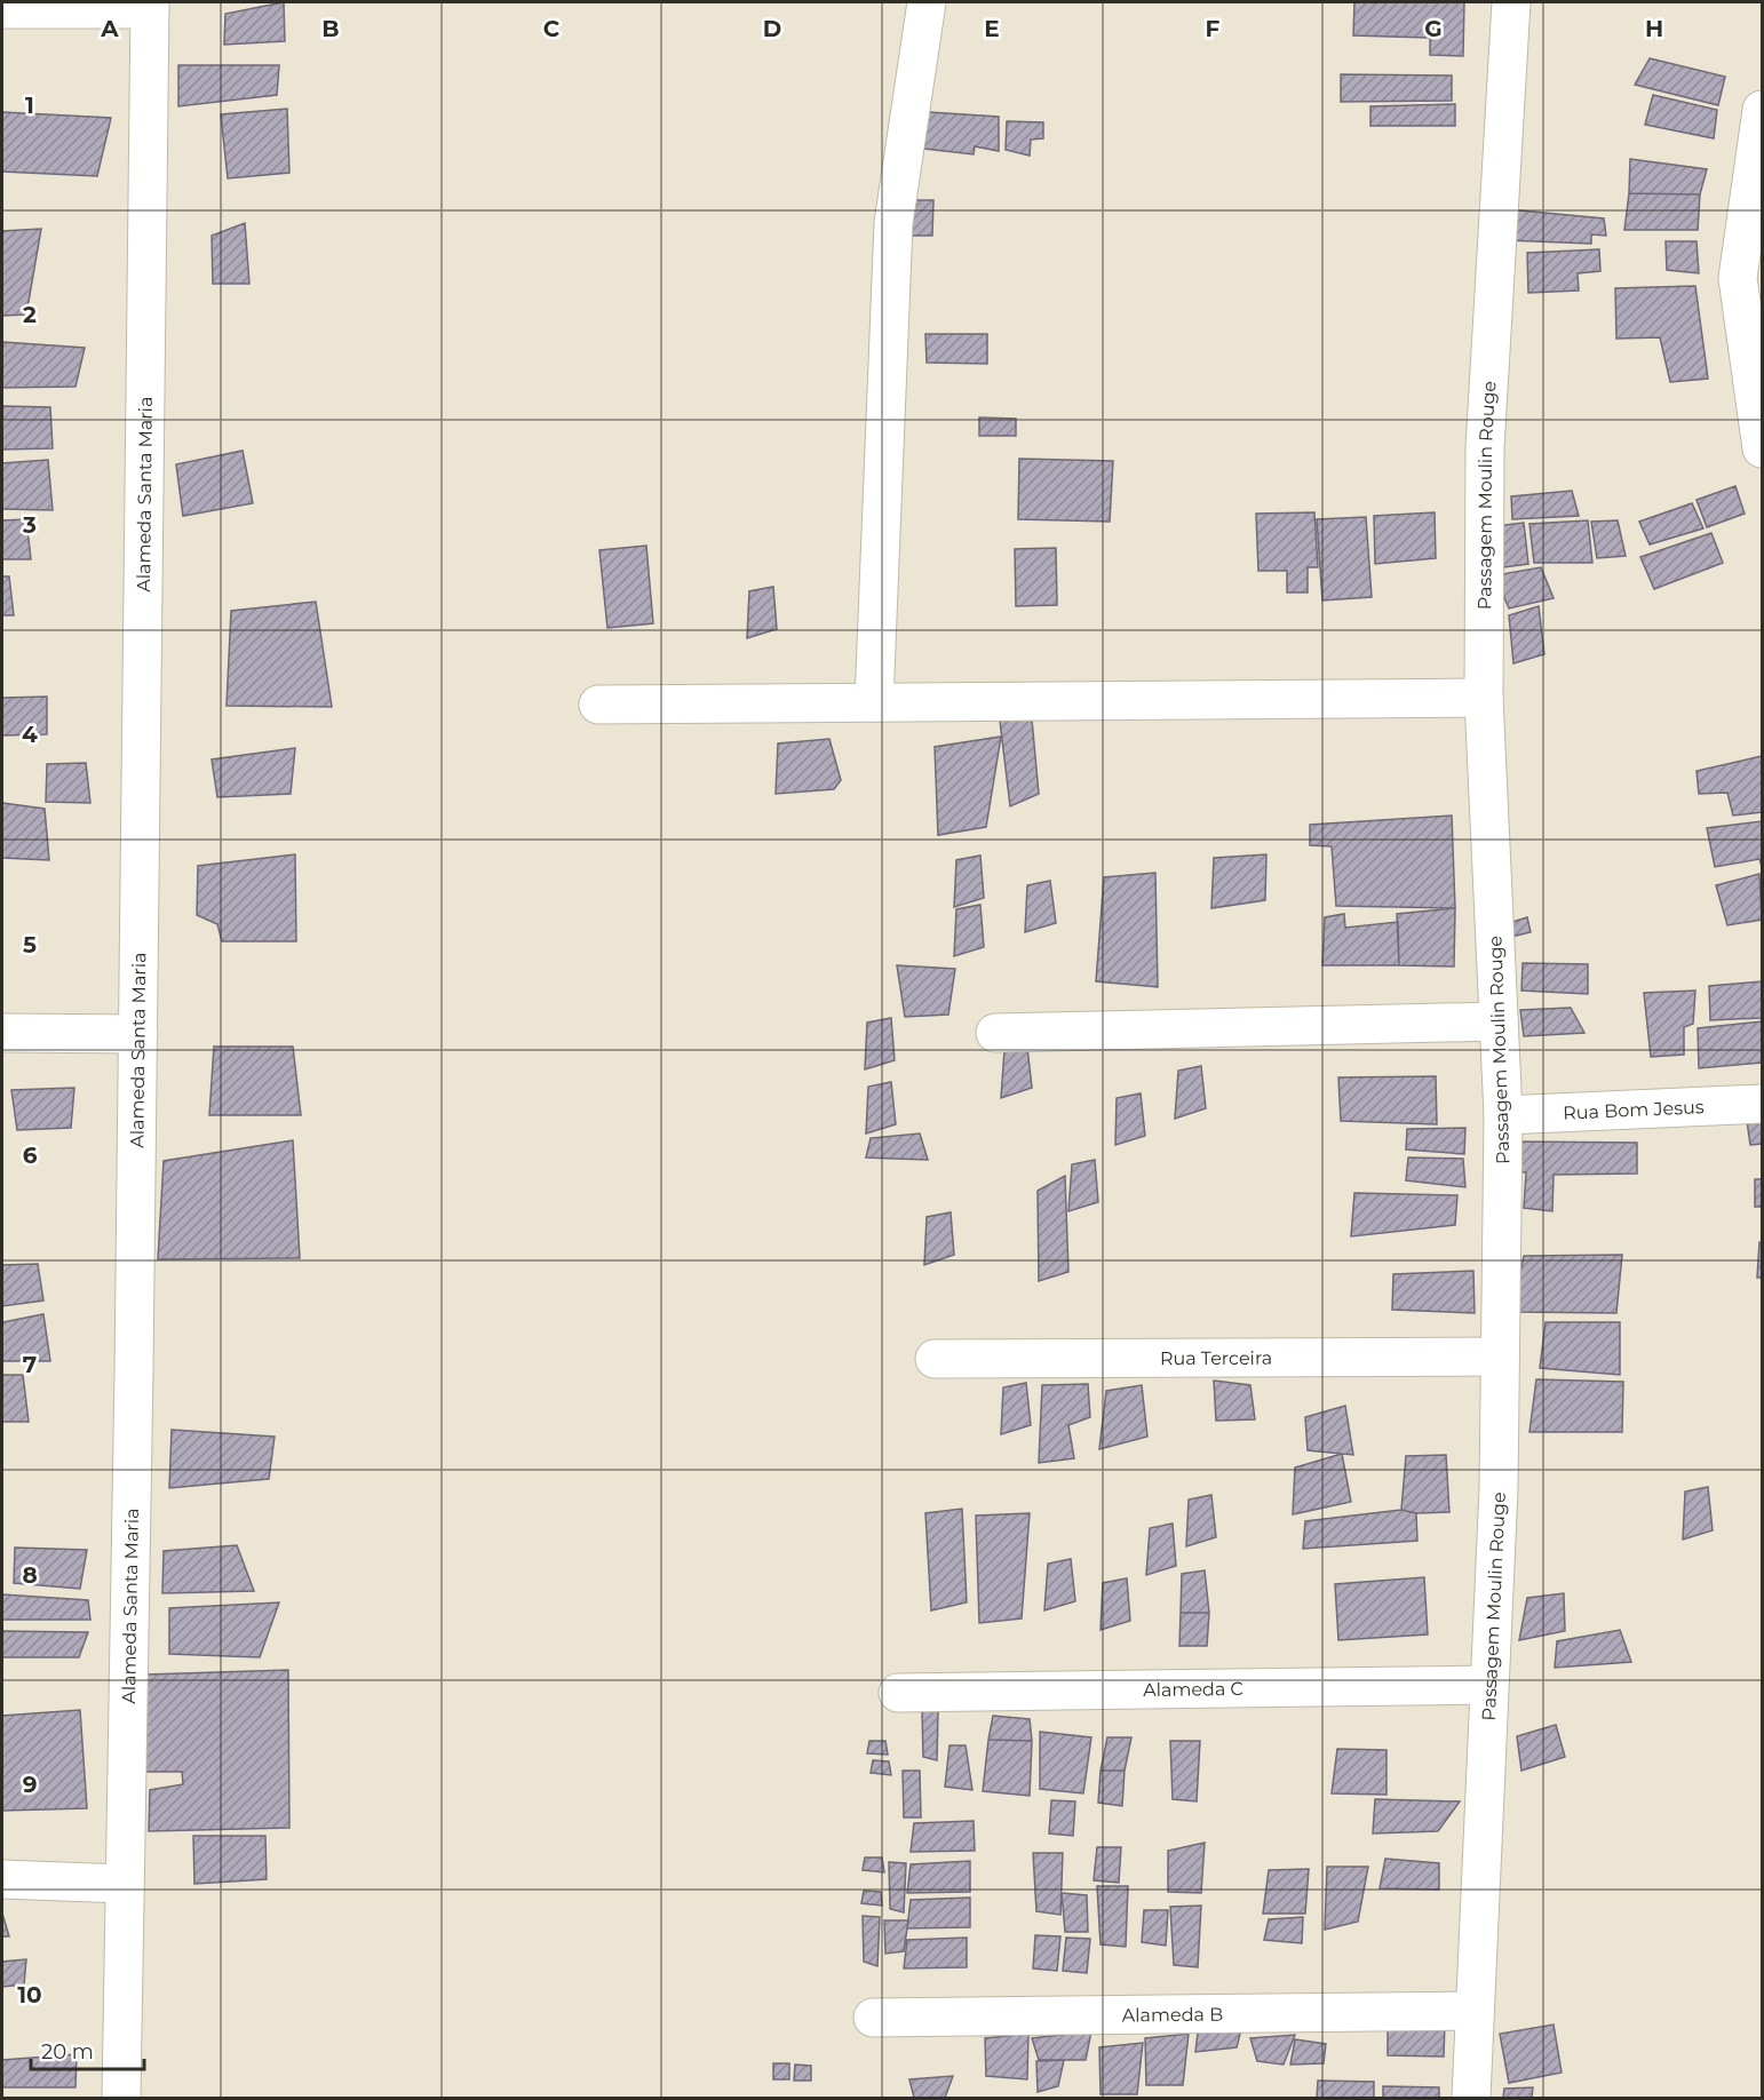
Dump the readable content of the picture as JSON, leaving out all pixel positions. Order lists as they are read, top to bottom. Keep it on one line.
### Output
{"streets":{"street":["Alameda Santa Maria","Passagem Moulin Rouge","Rua Bom Jesus","Rua Terceira","Alameda C","Alameda B"]},"crossings":[["Passagem Moulin Rouge","Rua Bom Jesus"],["Passagem Moulin Rouge","Rua Terceira"],["Passagem Moulin Rouge","Alameda C"],["Passagem Moulin Rouge","Alameda B"]],"scale_bar":"20 m","grid":{"columns":["A","B","C","D","E","F","G","H"],"rows":["1","2","3","4","5","6","7","8","9","10"]}}
